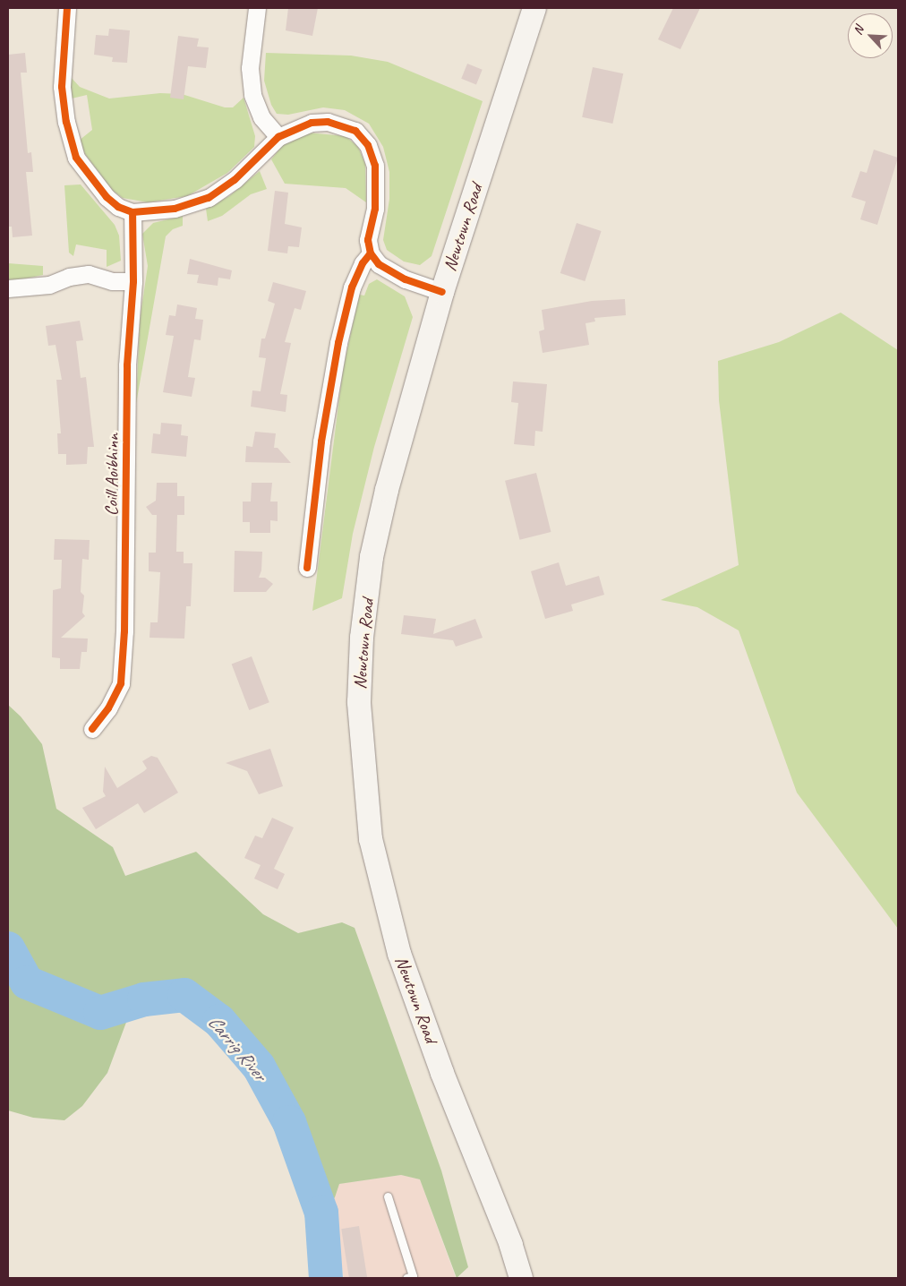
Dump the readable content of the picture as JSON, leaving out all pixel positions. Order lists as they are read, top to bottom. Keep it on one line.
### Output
{"streets":{"main road":["Newtown Road"],"street":["Coill Aoibhinn"]},"water":["Carrig River"],"north":"top left"}
